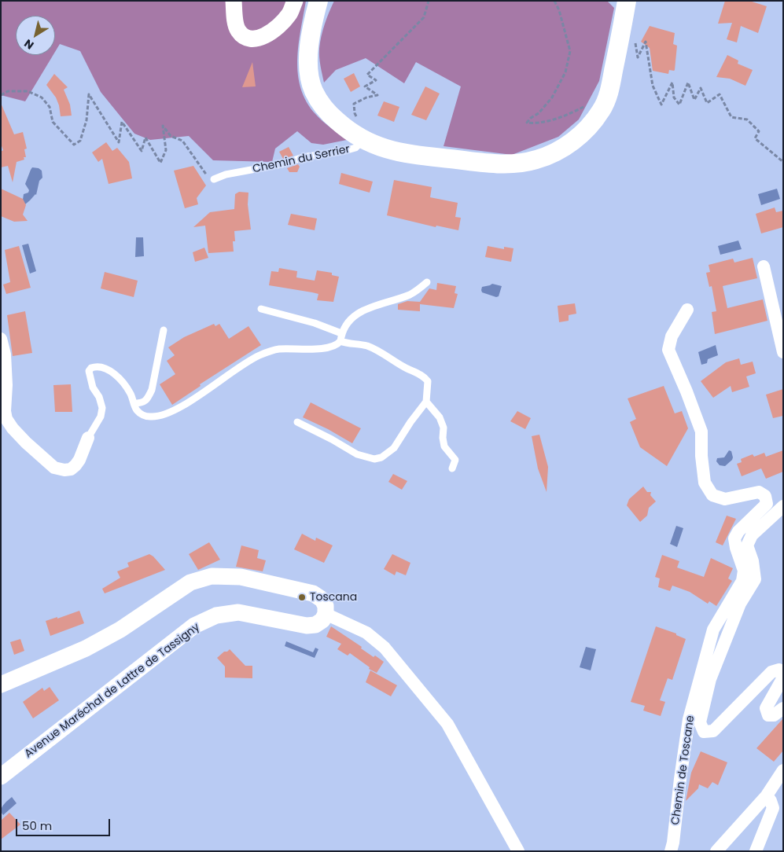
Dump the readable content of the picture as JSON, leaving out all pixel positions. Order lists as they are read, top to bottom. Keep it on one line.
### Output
{"streets":{"street":["Avenue Maréchal de Lattre de Tassigny","Chemin de Toscane"],"lane":["Chemin du Serrier"]},"places":["Toscana"],"scale_bar":"50 m","north":"bottom left"}
